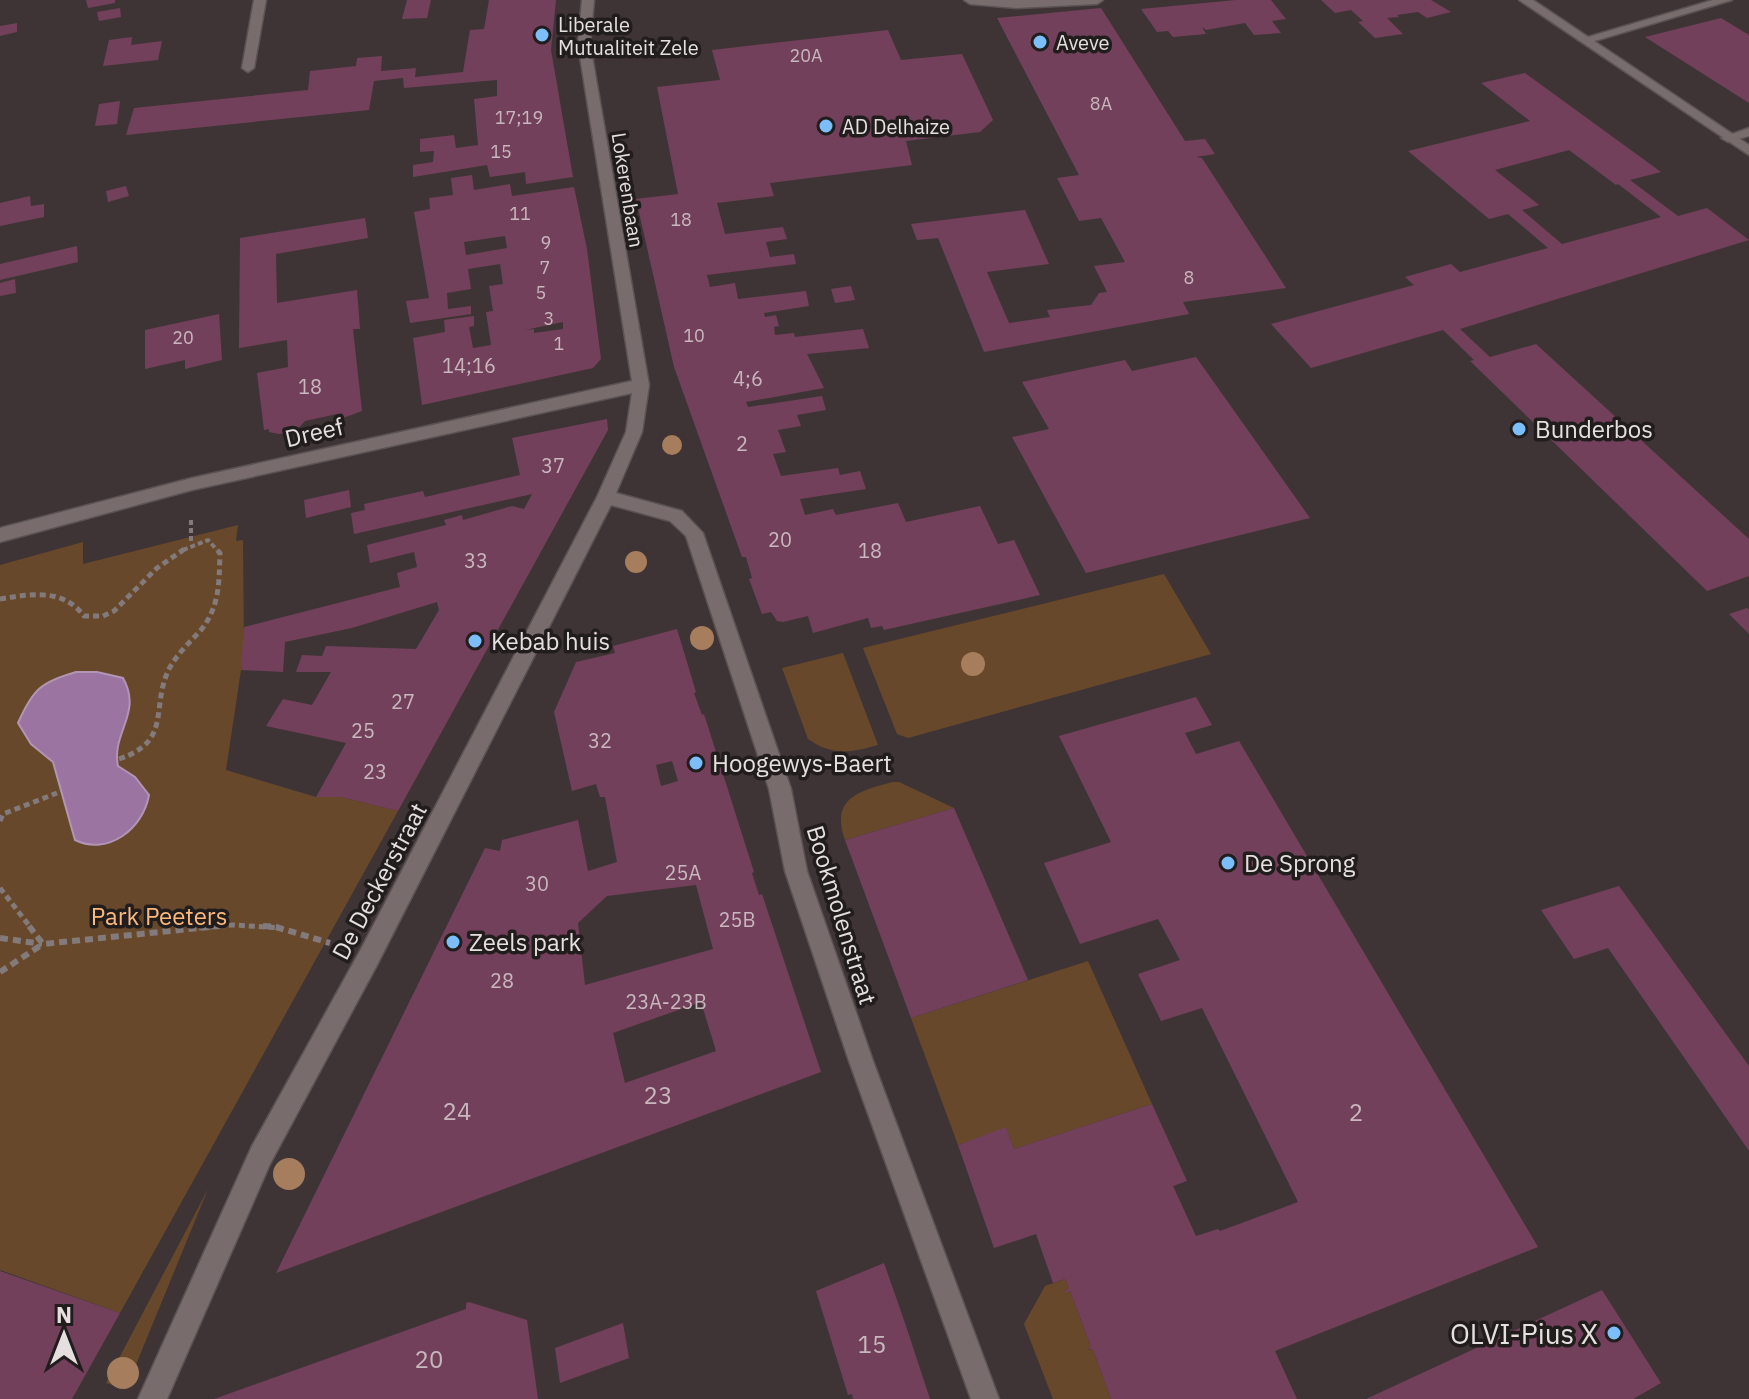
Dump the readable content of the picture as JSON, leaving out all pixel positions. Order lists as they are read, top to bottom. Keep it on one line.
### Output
{"streets":{"street":["Lokerenbaan","Dreef","De Deckerstraat","Bookmolenstraat"]},"crossings":[["Lokerenbaan","Dreef"],["Lokerenbaan","De Deckerstraat"],["Dreef","De Deckerstraat"],["De Deckerstraat","Bookmolenstraat"]],"parks":["Park Peeters"],"places":["Liberale Mutualiteit Zele","Aveve","AD Delhaize","Bunderbos","Kebab huis","Hoogewys-Baert","De Sprong","Zeels park","OLVI-Pius X"],"house_numbers":["20A","8A","17;19","15","11","18","9","7","8","5","3","10","20","1","14;16","4;6","18","2","37","20","18","33","27","25","32","23","25A","30","25B","28","23A-23B","23","24","2","15","20"],"north":"top"}
